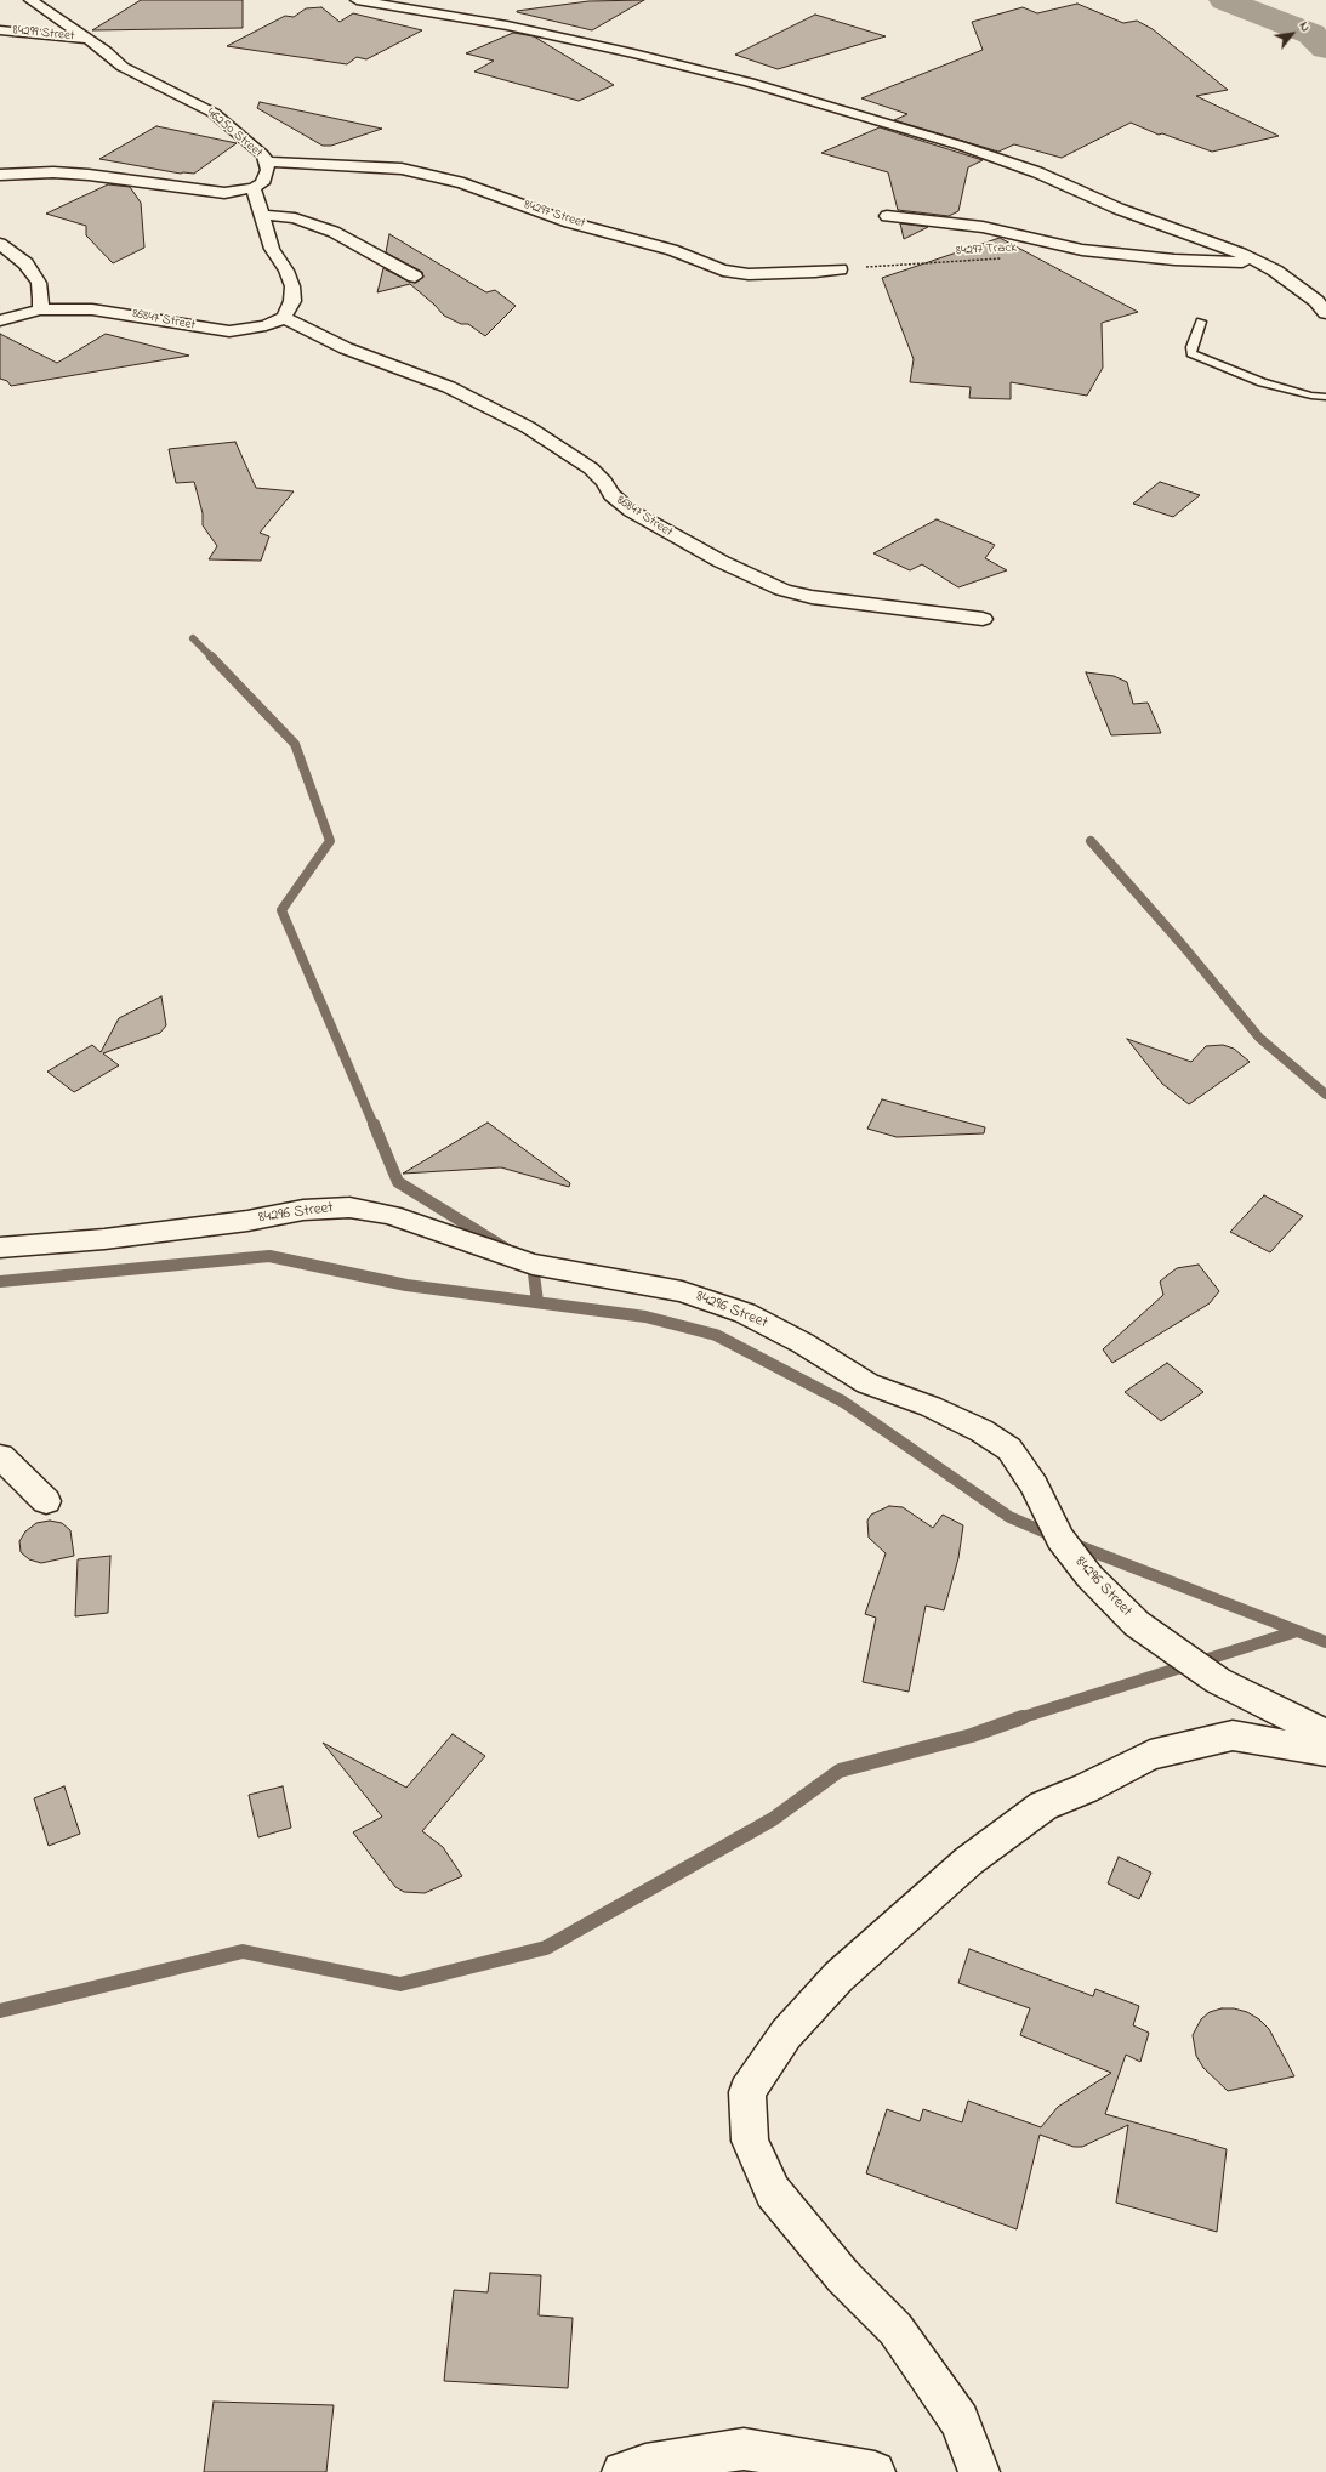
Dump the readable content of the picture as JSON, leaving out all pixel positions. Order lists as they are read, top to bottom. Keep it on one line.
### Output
{"streets":{"street":["84299 Street","46250 Street","84297 Street","86847 Street","84296 Street"],"path":["84297 Track"]},"crossings":[["84299 Street","46250 Street"],["46250 Street","84297 Street"],["84297 Street","84297 Track"]],"north":"top right"}
